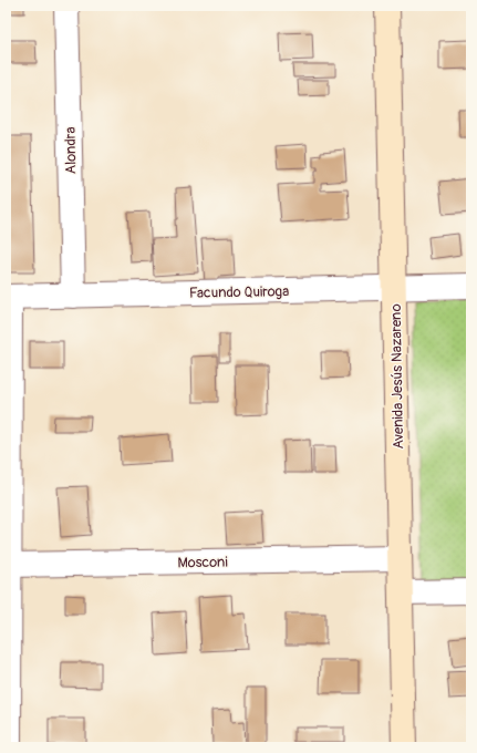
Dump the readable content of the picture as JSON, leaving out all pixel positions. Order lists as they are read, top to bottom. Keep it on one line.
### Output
{"streets":{"main road":["Avenida Jesús Nazareno"],"street":["Alondra","Facundo Quiroga","Mosconi"]},"crossings":[["Alondra","Facundo Quiroga"],["Facundo Quiroga","Avenida Jesús Nazareno"],["Avenida Jesús Nazareno","Mosconi"]]}
